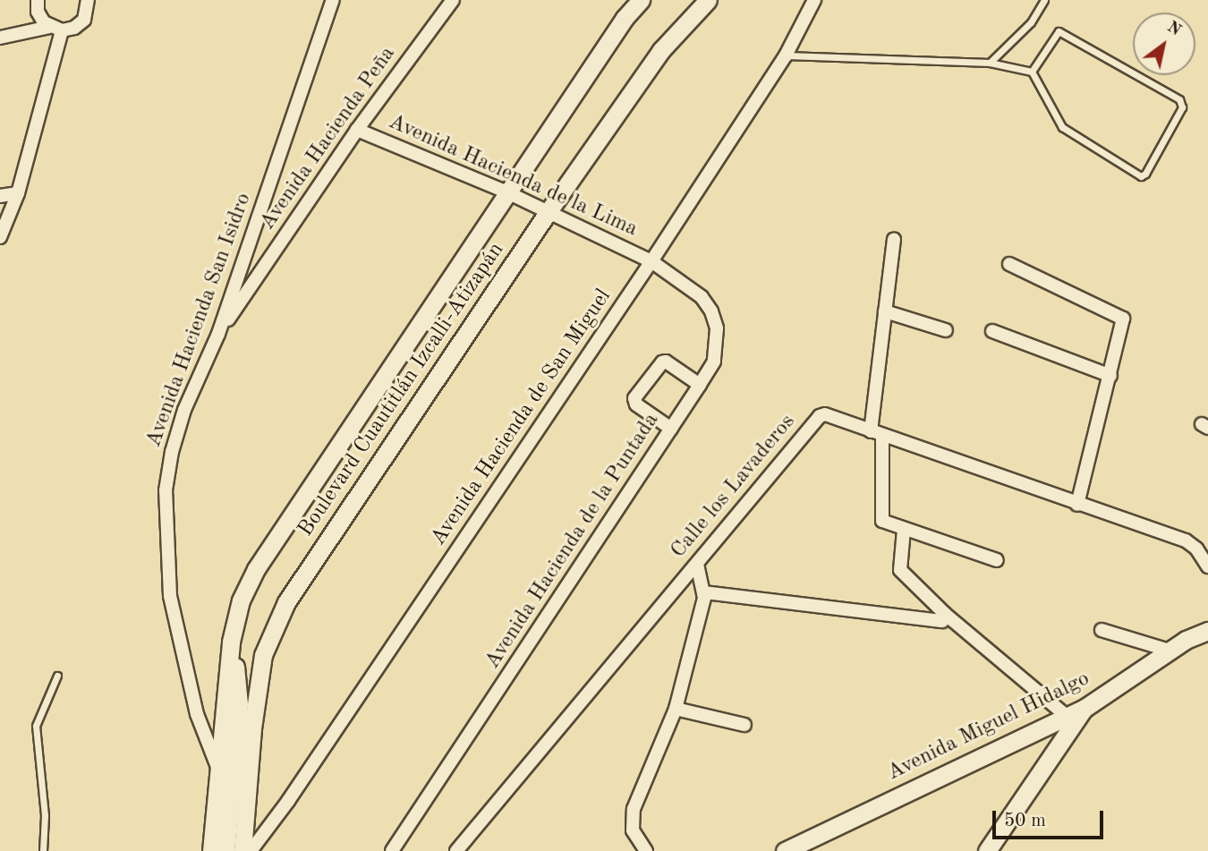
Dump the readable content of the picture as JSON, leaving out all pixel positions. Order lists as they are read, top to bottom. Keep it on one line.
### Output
{"streets":{"main road":["Boulevard Cuautitlán Izcalli-Atizapán","Avenida Miguel Hidalgo"],"street":["Avenida Hacienda Peña","Avenida Hacienda de la Lima","Avenida Hacienda San Isidro","Avenida Hacienda de San Miguel","Calle los Lavaderos","Avenida Hacienda de la Puntada"]},"crossings":[["Avenida Hacienda Peña","Avenida Hacienda de la Lima"],["Avenida Hacienda Peña","Avenida Hacienda San Isidro"],["Avenida Hacienda de la Lima","Boulevard Cuautitlán Izcalli-Atizapán"],["Avenida Hacienda de la Lima","Avenida Hacienda de San Miguel"],["Avenida Hacienda de la Lima","Avenida Hacienda de la Puntada"],["Avenida Hacienda San Isidro","Boulevard Cuautitlán Izcalli-Atizapán"],["Avenida Hacienda de San Miguel","Avenida Hacienda de la Puntada"]],"scale_bar":"50 m","north":"top right"}
